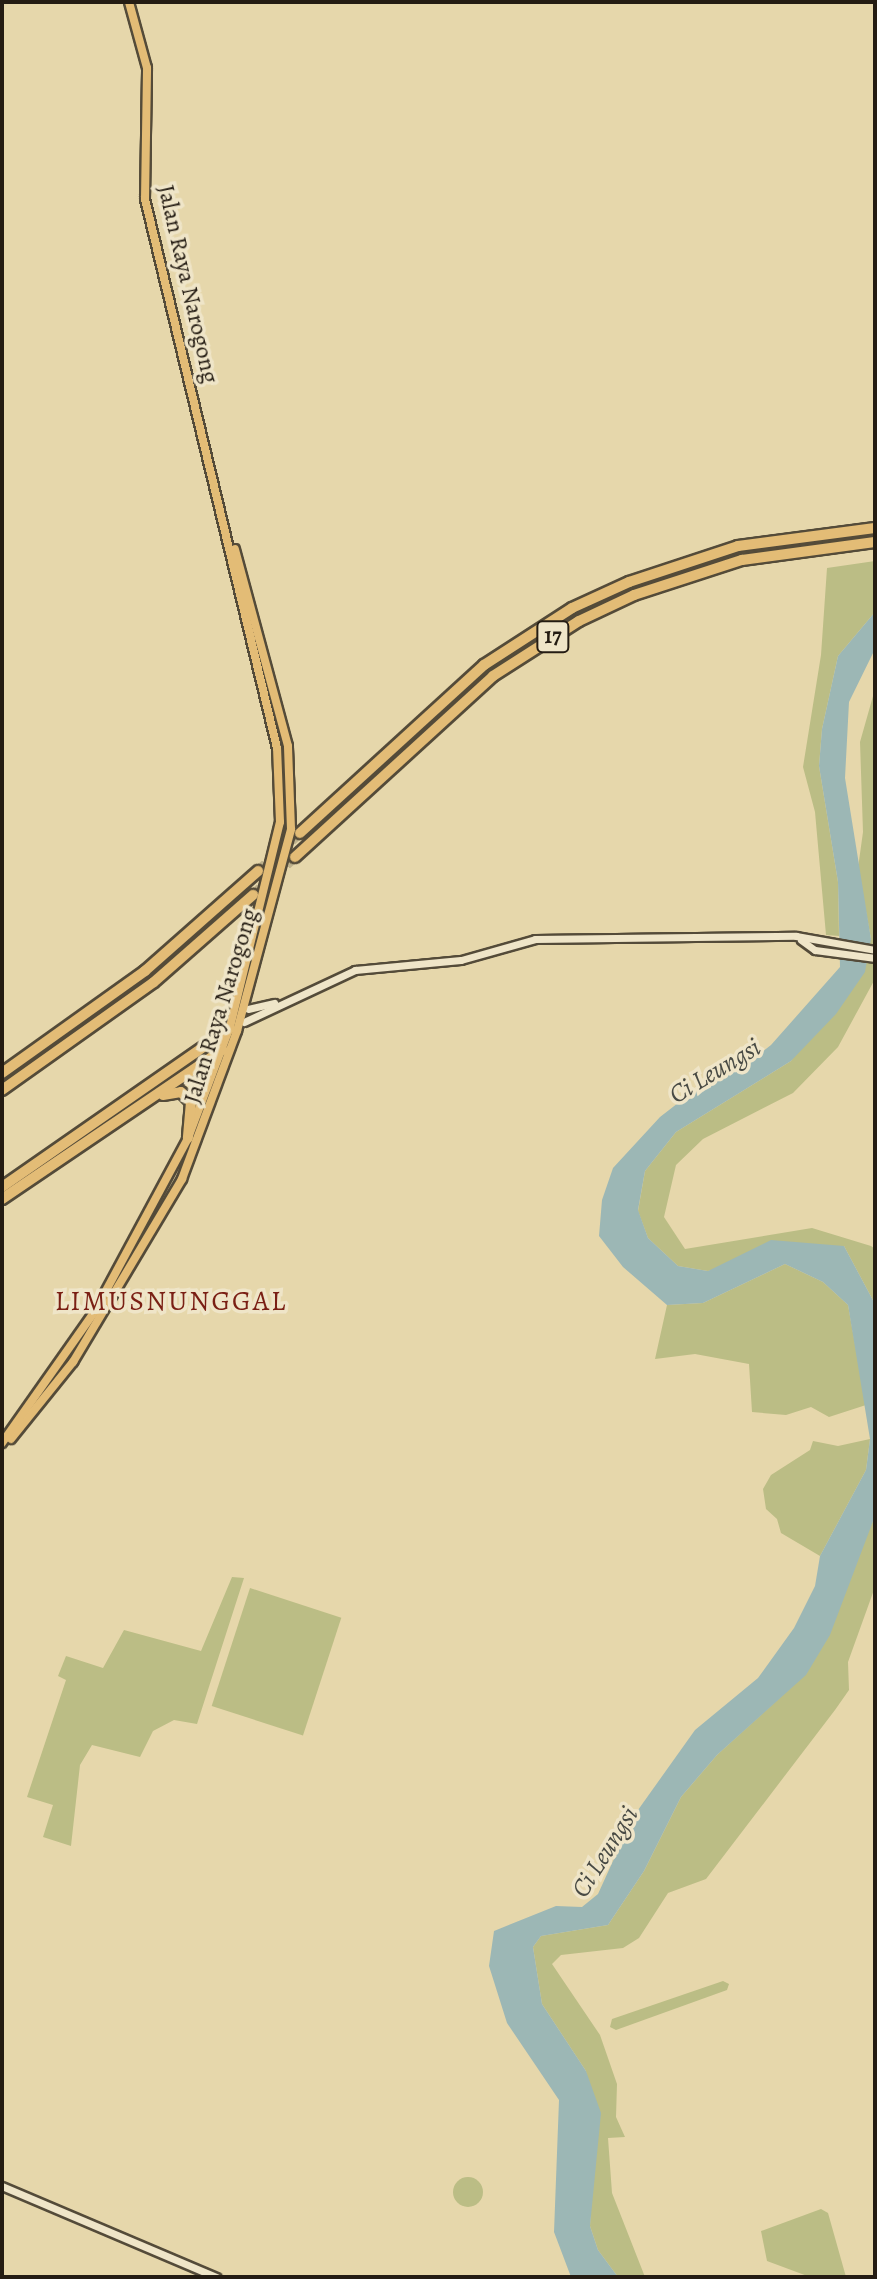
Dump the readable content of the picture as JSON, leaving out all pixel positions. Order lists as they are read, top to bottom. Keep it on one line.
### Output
{"streets":{"highway":["17"],"main road":["Jalan Raya Narogong"]},"districts":["LIMUSNUNGGAL"],"water":["Ci Leungsi"]}
